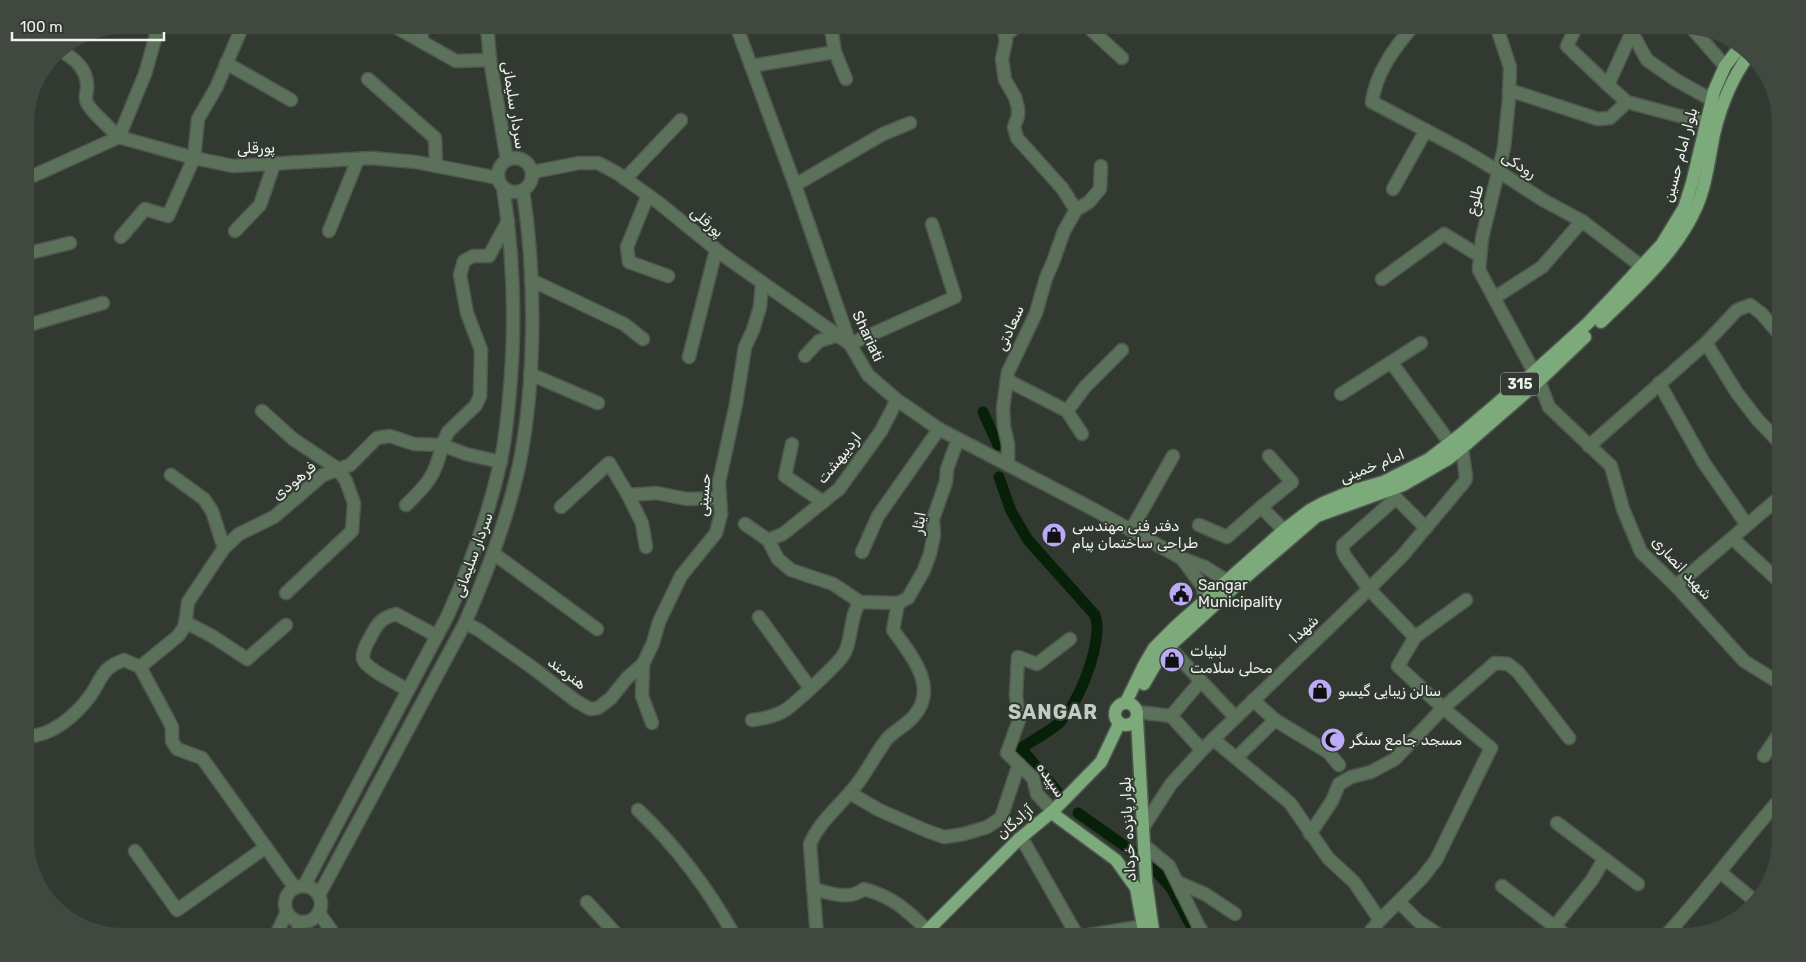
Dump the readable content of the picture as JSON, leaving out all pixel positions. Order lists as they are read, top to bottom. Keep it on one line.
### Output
{"streets":{"main road":["بلوار امام حسین","315","امام خمینی","آزادگان","بلوار پانزده خرداد"],"street":["سردار سلیمانی","پورقلی","رودکی","طلوع","سعادتی","Shariati","اردیبهشت","فرهودی","حسینی","ایثار","شهید انصاری","شهدا","هنرمند","سپیده"]},"crossings":[["سردار سلیمانی","پورقلی"],["سردار سلیمانی","هنرمند"],["پورقلی","Shariati"],["پورقلی","حسینی"],["بلوار امام حسین","رودکی"],["بلوار امام حسین","امام خمینی"],["رودکی","طلوع"],["رودکی","امام خمینی"],["طلوع","امام خمینی"],["طلوع","شهید انصاری"],["سعادتی","Shariati"],["Shariati","اردیبهشت"],["Shariati","امام خمینی"],["Shariati","ایثار"],["امام خمینی","شهید انصاری"],["امام خمینی","شهدا"],["امام خمینی","آزادگان"],["امام خمینی","بلوار پانزده خرداد"],["حسینی","هنرمند"],["شهدا","بلوار پانزده خرداد"],["سپیده","آزادگان"],["سپیده","بلوار پانزده خرداد"],["آزادگان","بلوار پانزده خرداد"]],"districts":["SANGAR"],"places":{"shop":["دفتر فنی مهندسی طراحی ساختمان پیام","لبنیات محلی سلامت","سالن زیبایی گیسو"],"public building":["Sangar Municipality"],"mosque":["مسجد جامع سنگر"]},"scale_bar":"100 m"}
